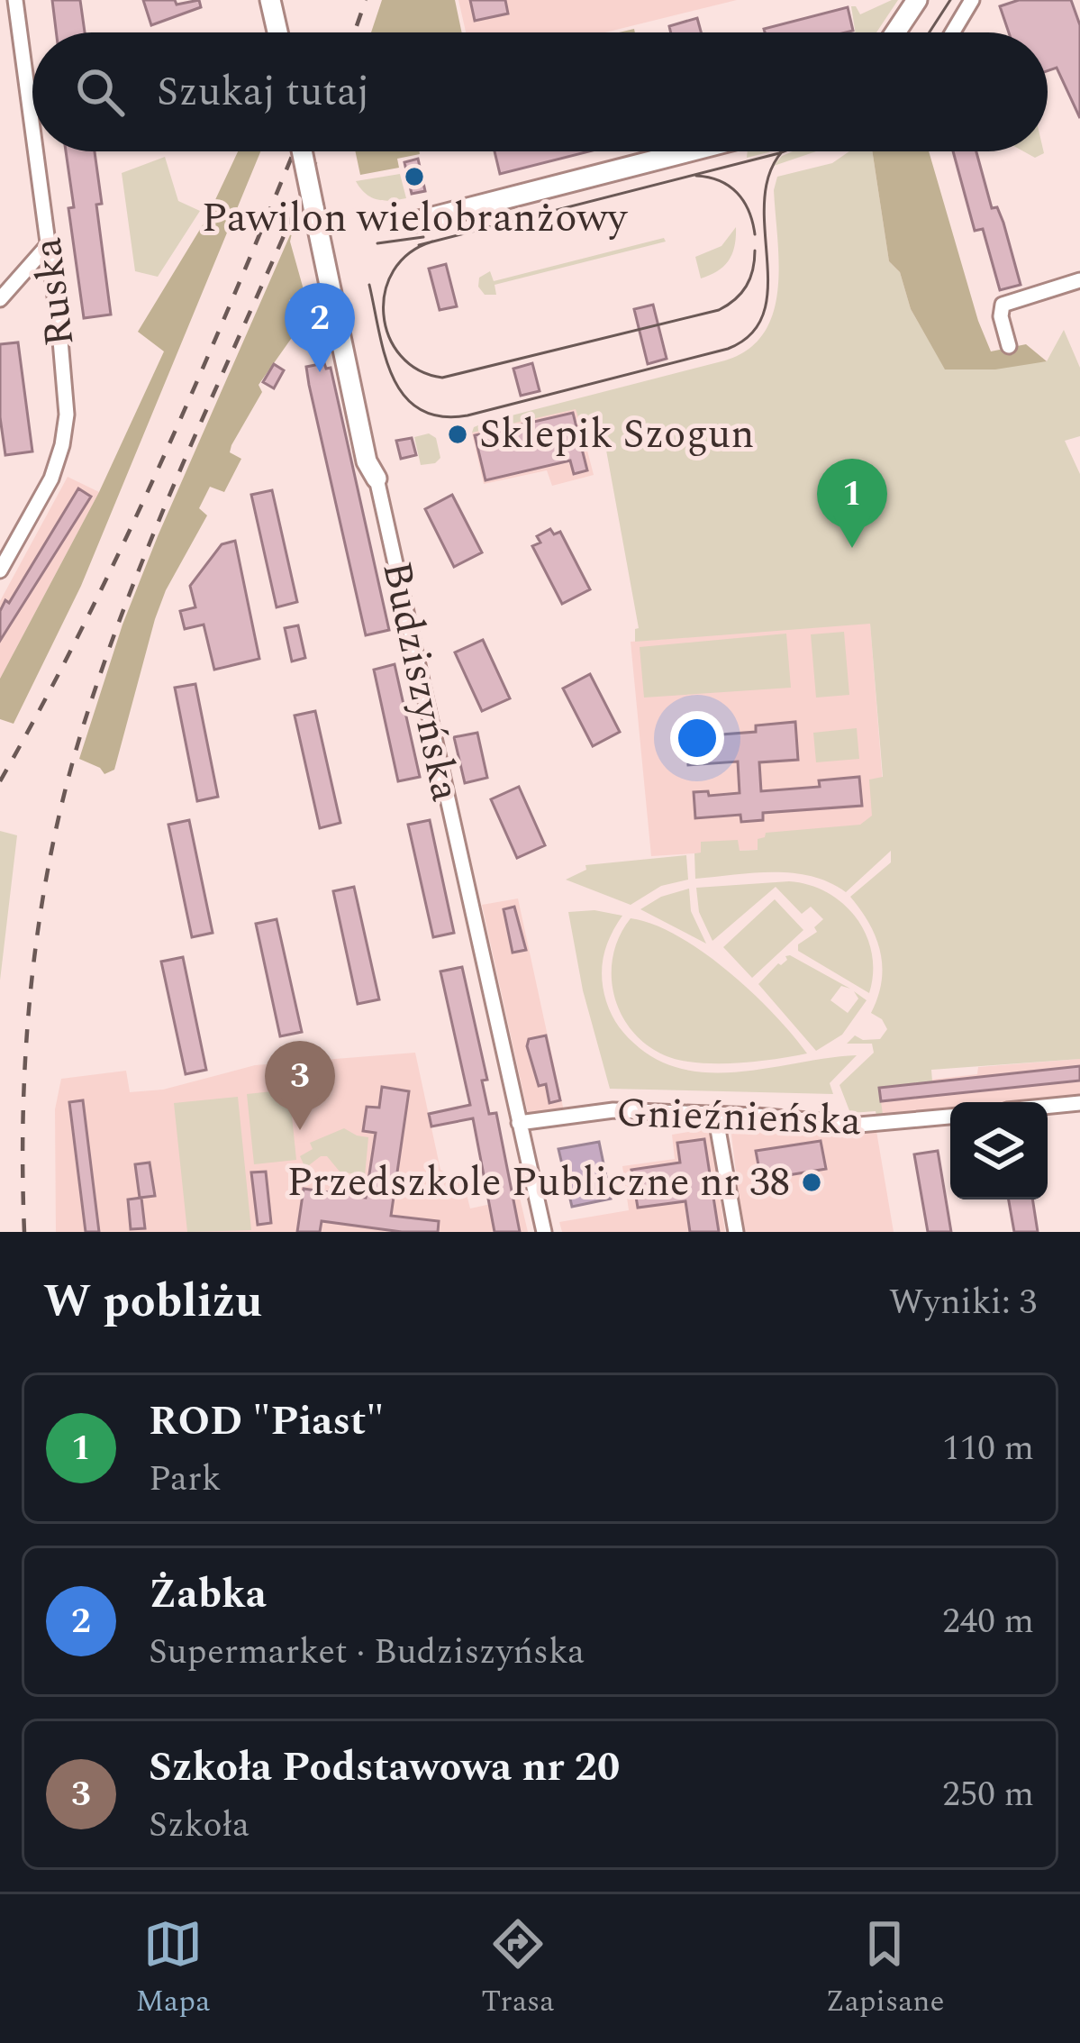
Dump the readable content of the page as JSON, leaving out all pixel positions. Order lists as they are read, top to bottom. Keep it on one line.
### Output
{"streets":{"street":["Ruska","Budziszyńska","Gnieźnieńska"]},"crossings":[["Budziszyńska","Gnieźnieńska"]],"places":["Pawilon wielobranżowy","Sklepik Szogun","Przedszkole Publiczne nr 38"],"page":{"search":"Szukaj tutaj","pins":["2","1","3"],"heading":["W pobliżu","Wyniki: 3"],"list":[{"mark":"1","name":"ROD \"Piast\"","note":"Park","value":"110 m"},{"mark":"2","name":"Żabka","note":"Supermarket · Budziszyńska","value":"240 m"},{"mark":"3","name":"Szkoła Podstawowa nr 20","note":"Szkoła","value":"250 m"}],"nav":["Mapa","Trasa","Zapisane"]}}
